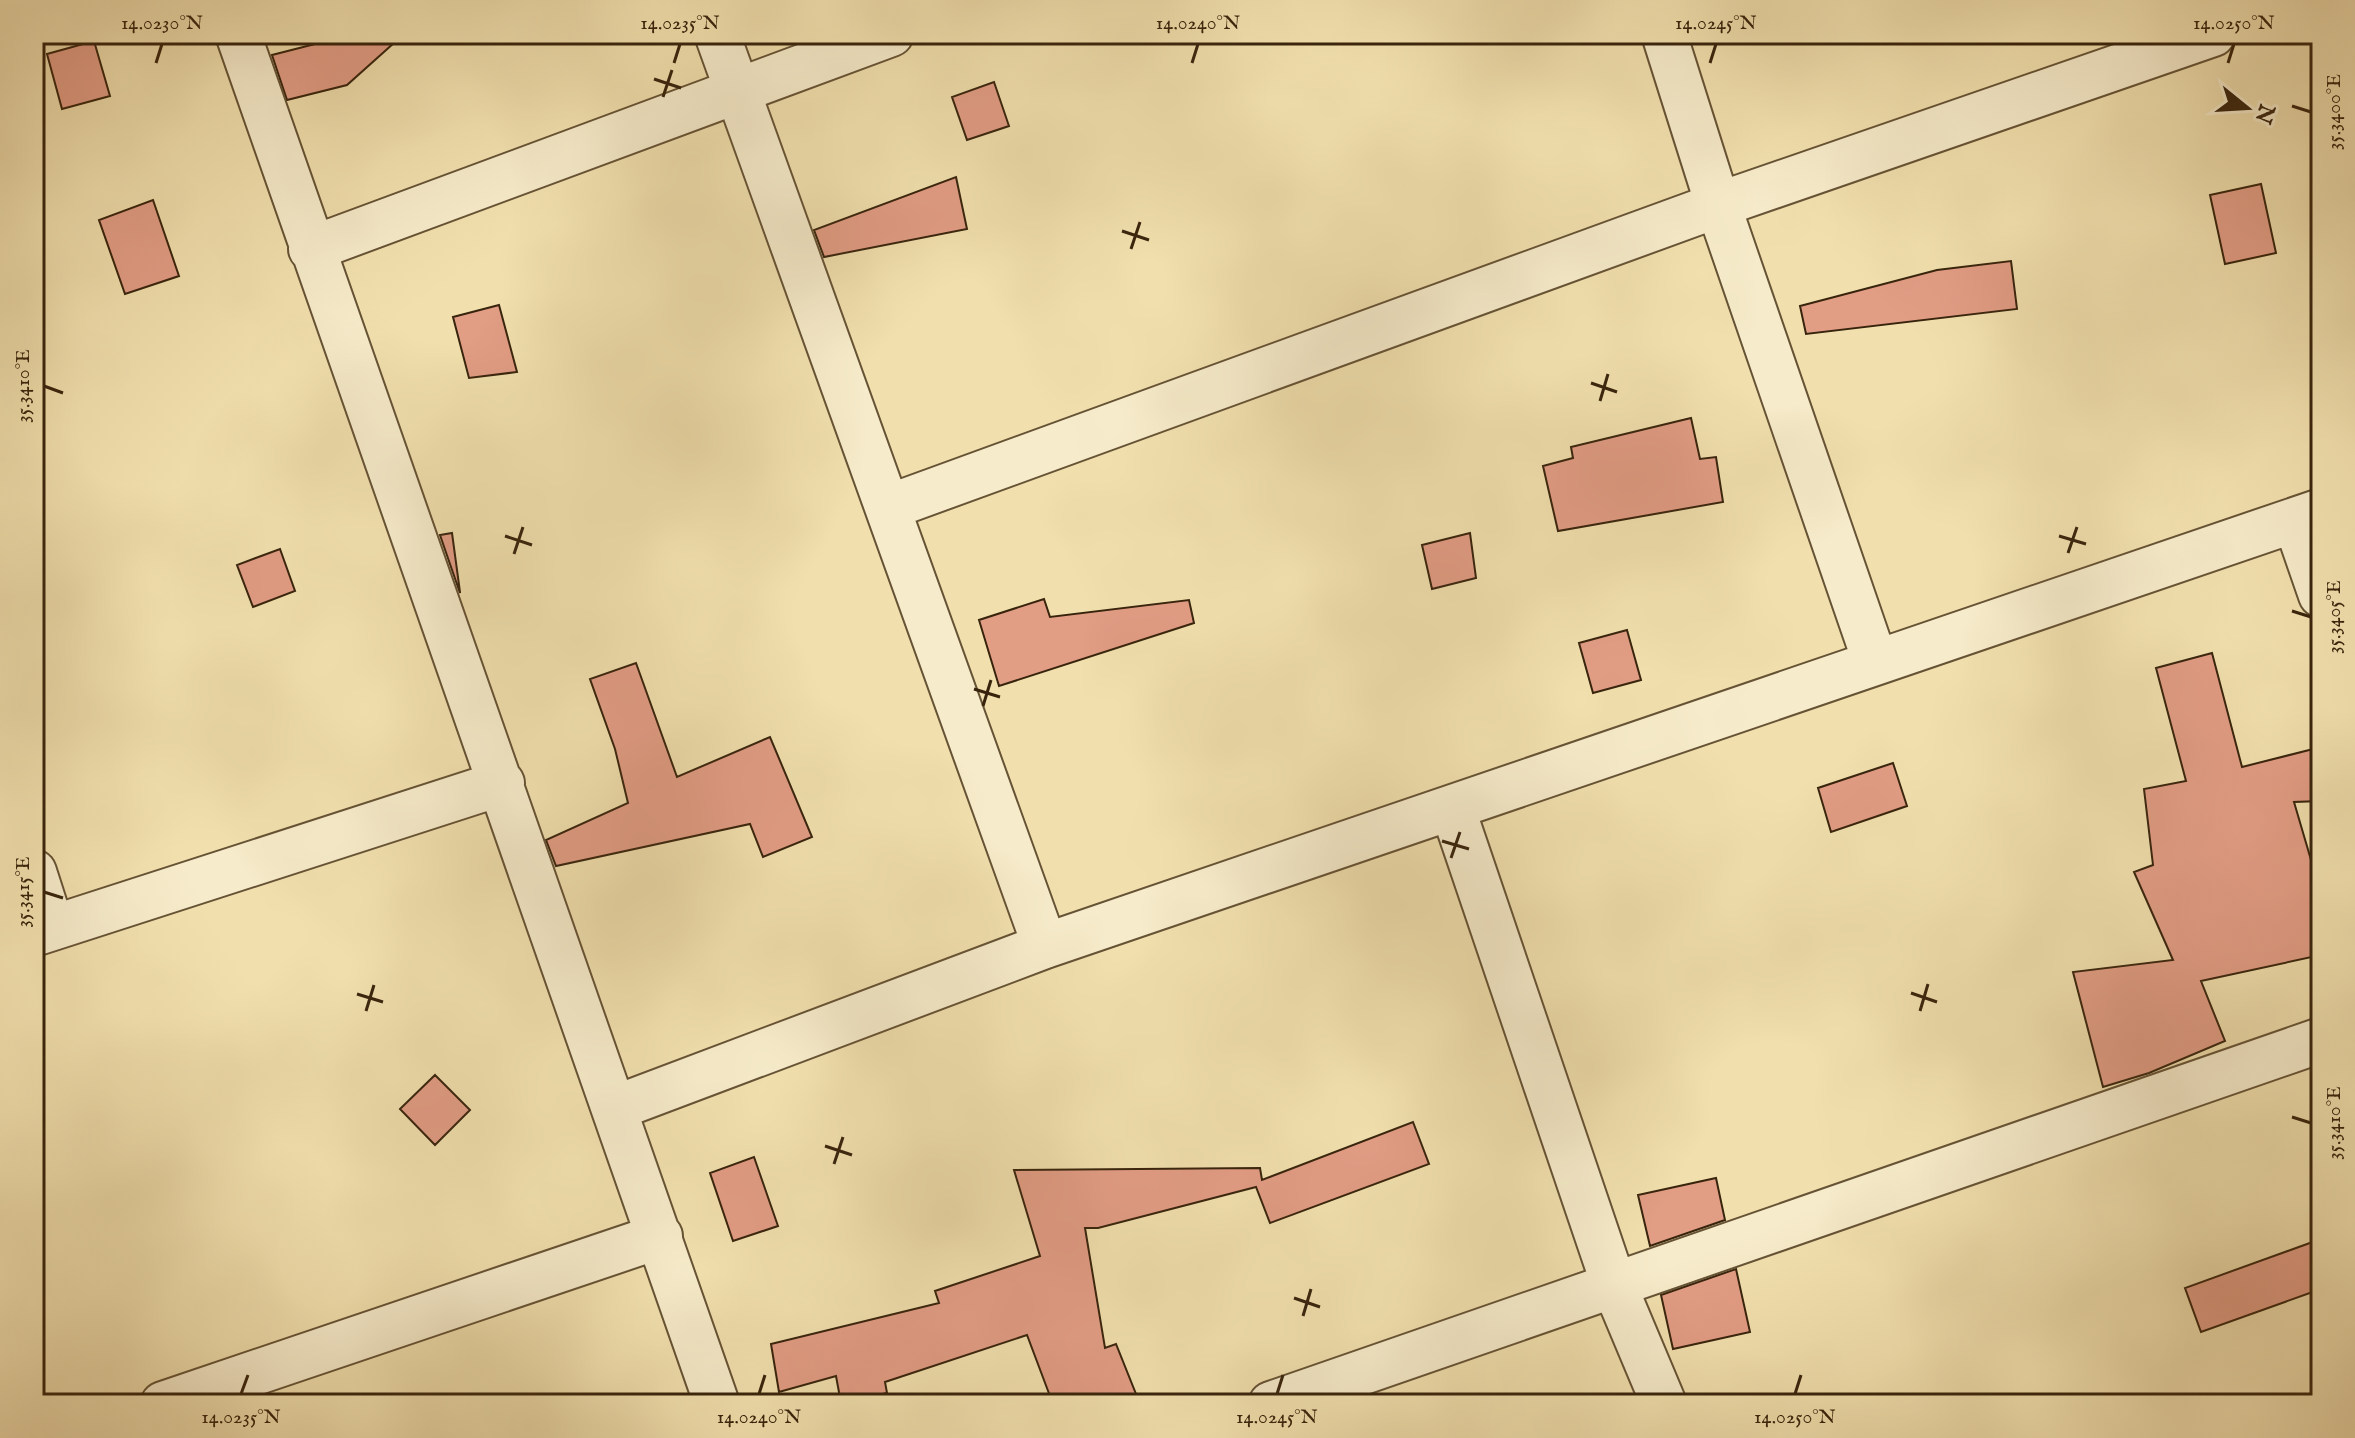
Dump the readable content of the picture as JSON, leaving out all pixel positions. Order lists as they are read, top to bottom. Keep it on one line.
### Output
{"north":"right","coordinates":["14.0230°N","14.0235°N","14.0240°N","14.0245°N","14.0250°N","35.3400°E","35.3410°E","35.3405°E","35.3415°E"]}
